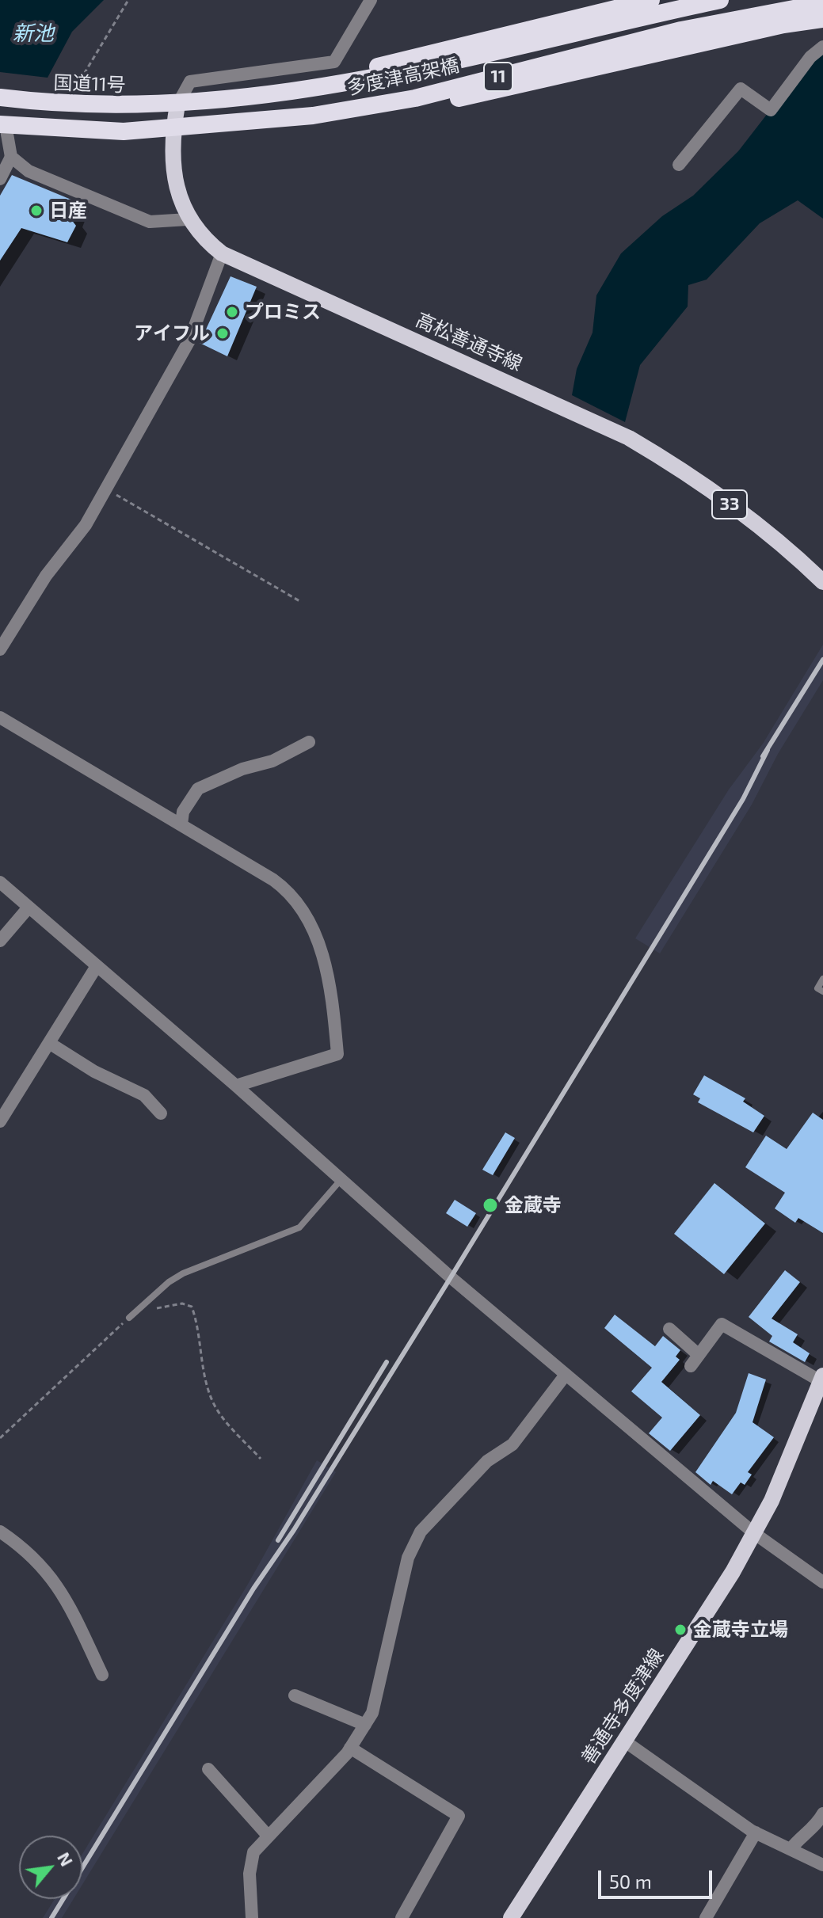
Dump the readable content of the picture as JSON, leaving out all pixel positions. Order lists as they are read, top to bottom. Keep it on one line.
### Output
{"streets":{"highway":["多度津高架橋","11","国道11号"],"main road":["高松善通寺線","33","善通寺多度津線"]},"crossings":[["多度津高架橋","11"],["多度津高架橋","国道11号"],["多度津高架橋","高松善通寺線"],["11","高松善通寺線"],["国道11号","高松善通寺線"]],"water":["新池"],"places":["日産","プロミス","アイフル","金蔵寺","金蔵寺立場"],"scale_bar":"50 m","north":"top right"}
